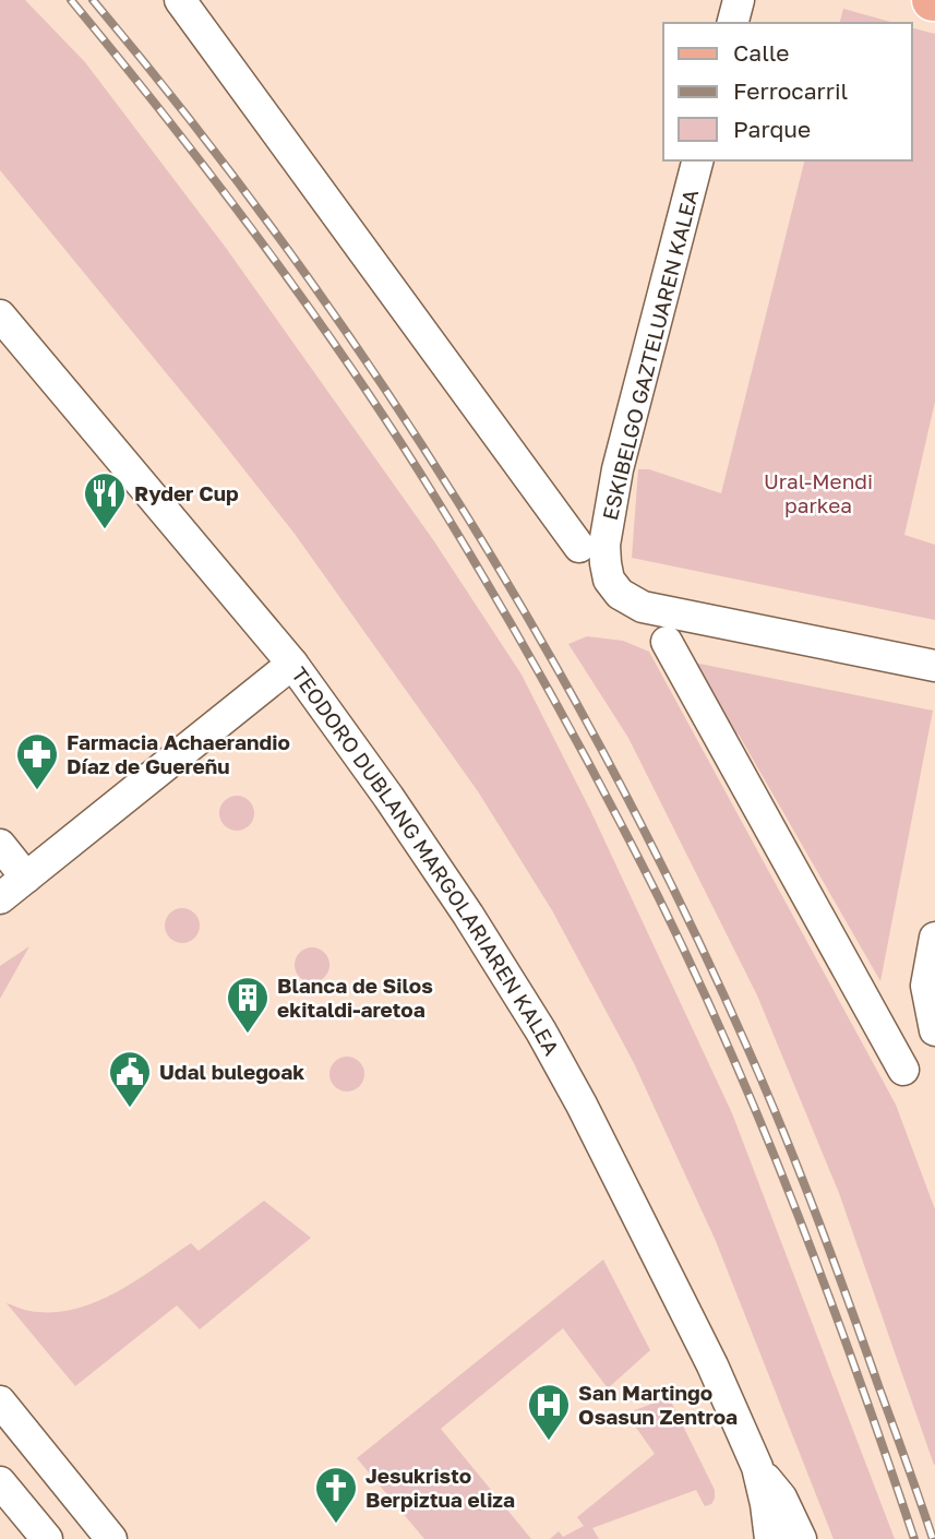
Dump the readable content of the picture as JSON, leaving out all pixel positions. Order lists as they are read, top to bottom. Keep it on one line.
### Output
{"streets":{"street":["ESKIBELGO GAZTELUAREN KALEA","TEODORO DUBLANG MARGOLARIAREN KALEA"]},"parks":["Ural-Mendi parkea"],"places":{"restaurant":["Ryder Cup"],"pharmacy":["Farmacia Achaerandio Díaz de Guereñu"],"building":["Blanca de Silos ekitaldi-aretoa"],"public building":["Udal bulegoak"],"hospital":["San Martingo Osasun Zentroa"],"church":["Jesukristo Berpiztua eliza"]},"legend":["Calle","Ferrocarril","Parque"]}
